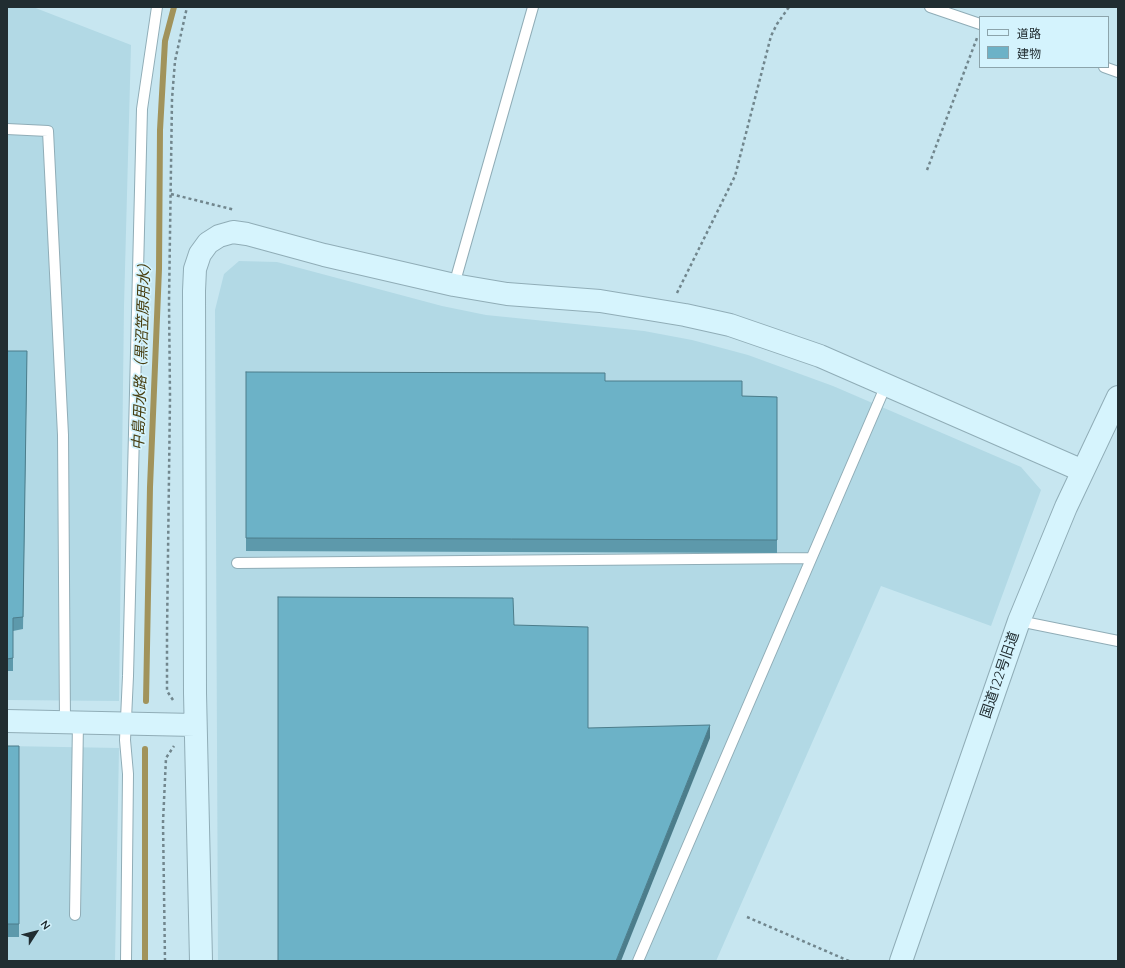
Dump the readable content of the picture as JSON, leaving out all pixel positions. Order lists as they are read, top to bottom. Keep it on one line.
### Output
{"streets":{"street":["国道122号旧道"]},"water":["中島用水路（黒沼笠原用水）"],"legend":["道路","建物"],"north":"top right"}
